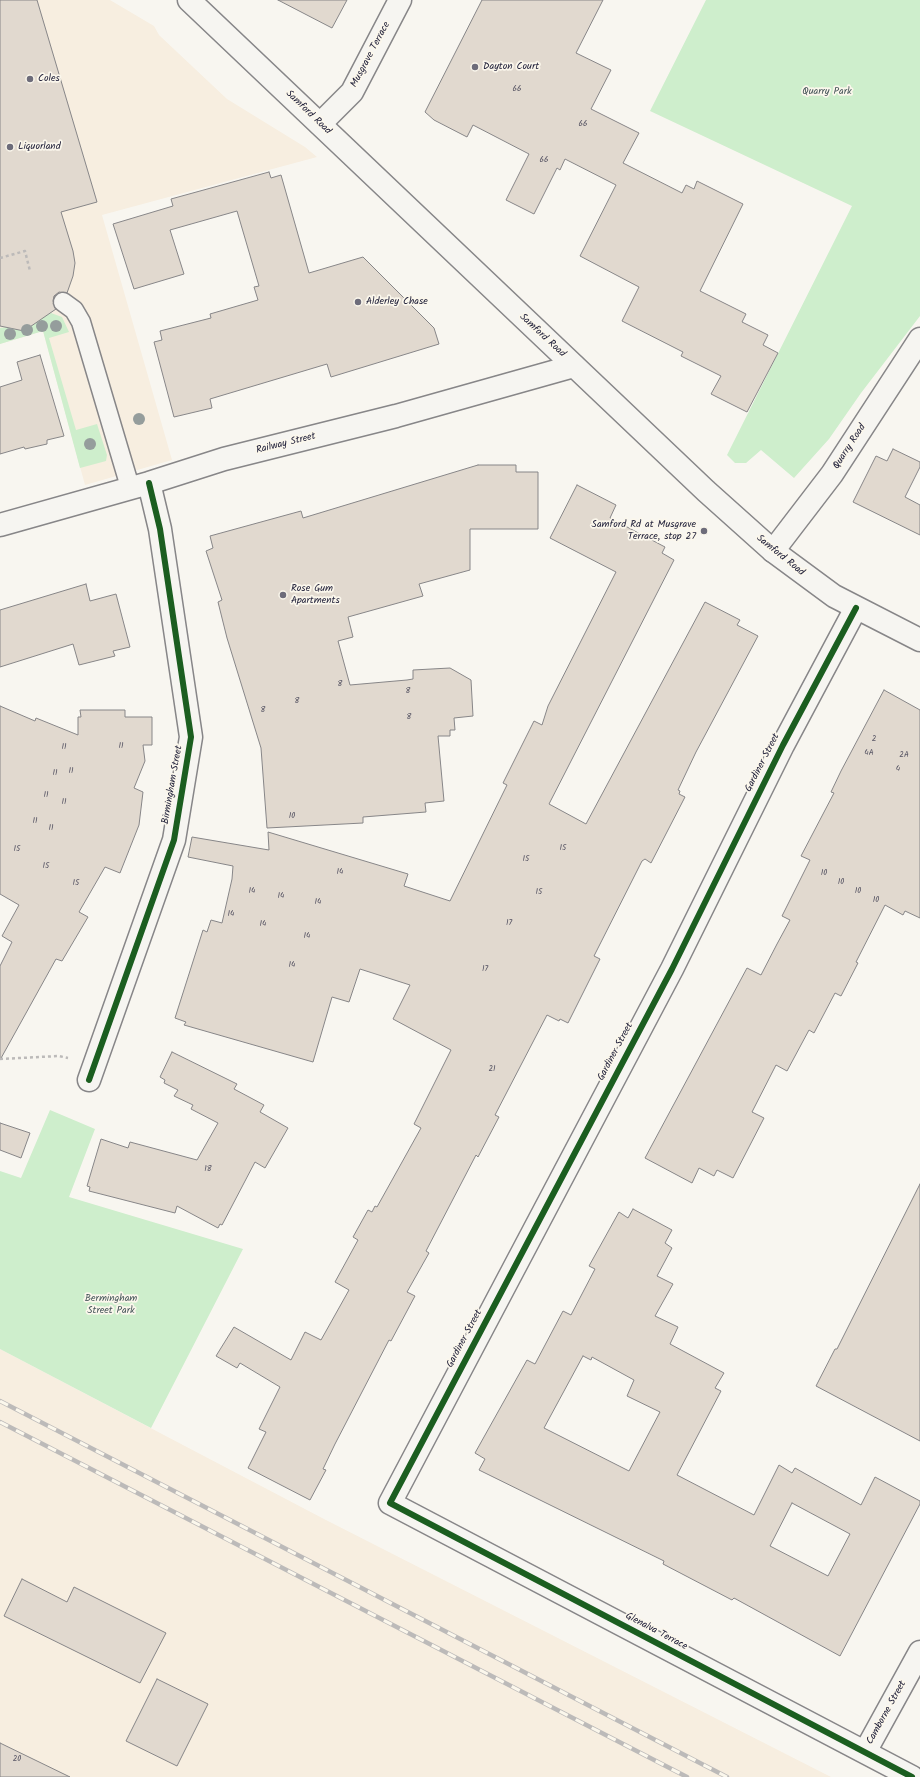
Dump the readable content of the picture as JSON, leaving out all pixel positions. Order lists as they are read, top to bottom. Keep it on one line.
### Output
{"streets":{"street":["Musgrave Terrace","Samford Road","Railway Street","Quarry Road","Gardiner Street","Birmingham Street","Glenalva Terrace","Camborne Street"]},"crossings":[["Musgrave Terrace","Samford Road"],["Samford Road","Railway Street"],["Samford Road","Quarry Road"],["Samford Road","Gardiner Street"],["Railway Street","Birmingham Street"],["Gardiner Street","Glenalva Terrace"],["Glenalva Terrace","Camborne Street"]],"parks":["Quarry Park","Bermingham Street Park"],"places":["Dayton Court","Coles","Liquorland","Alderley Chase","Samford Rd at Musgrave Terrace, stop 27","Rose Gum Apartments"],"house_numbers":["66","66","66","8","8","8","8","8","2","11","11","4A","2A","4","11","11","11","11","10","11","11","15","15","15","15","14","10","10","15","14","10","15","14","10","14","14","17","14","14","14","17","21","18","20"]}
